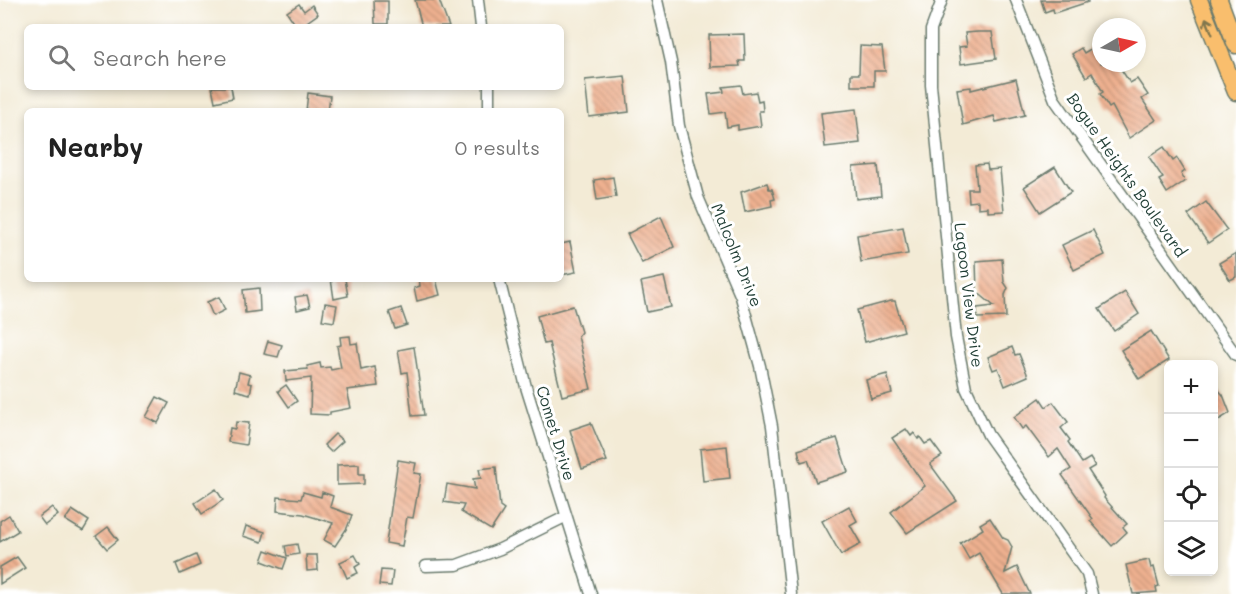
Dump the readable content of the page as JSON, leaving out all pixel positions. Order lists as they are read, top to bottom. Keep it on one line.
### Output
{"streets":{"street":["Bogue Heights Boulevard","Malcolm Drive","Lagoon View Drive","Comet Drive"]},"north":"right","page":{"search":"Search here","heading":["Nearby","0 results"],"map_buttons":["+","−"]}}
